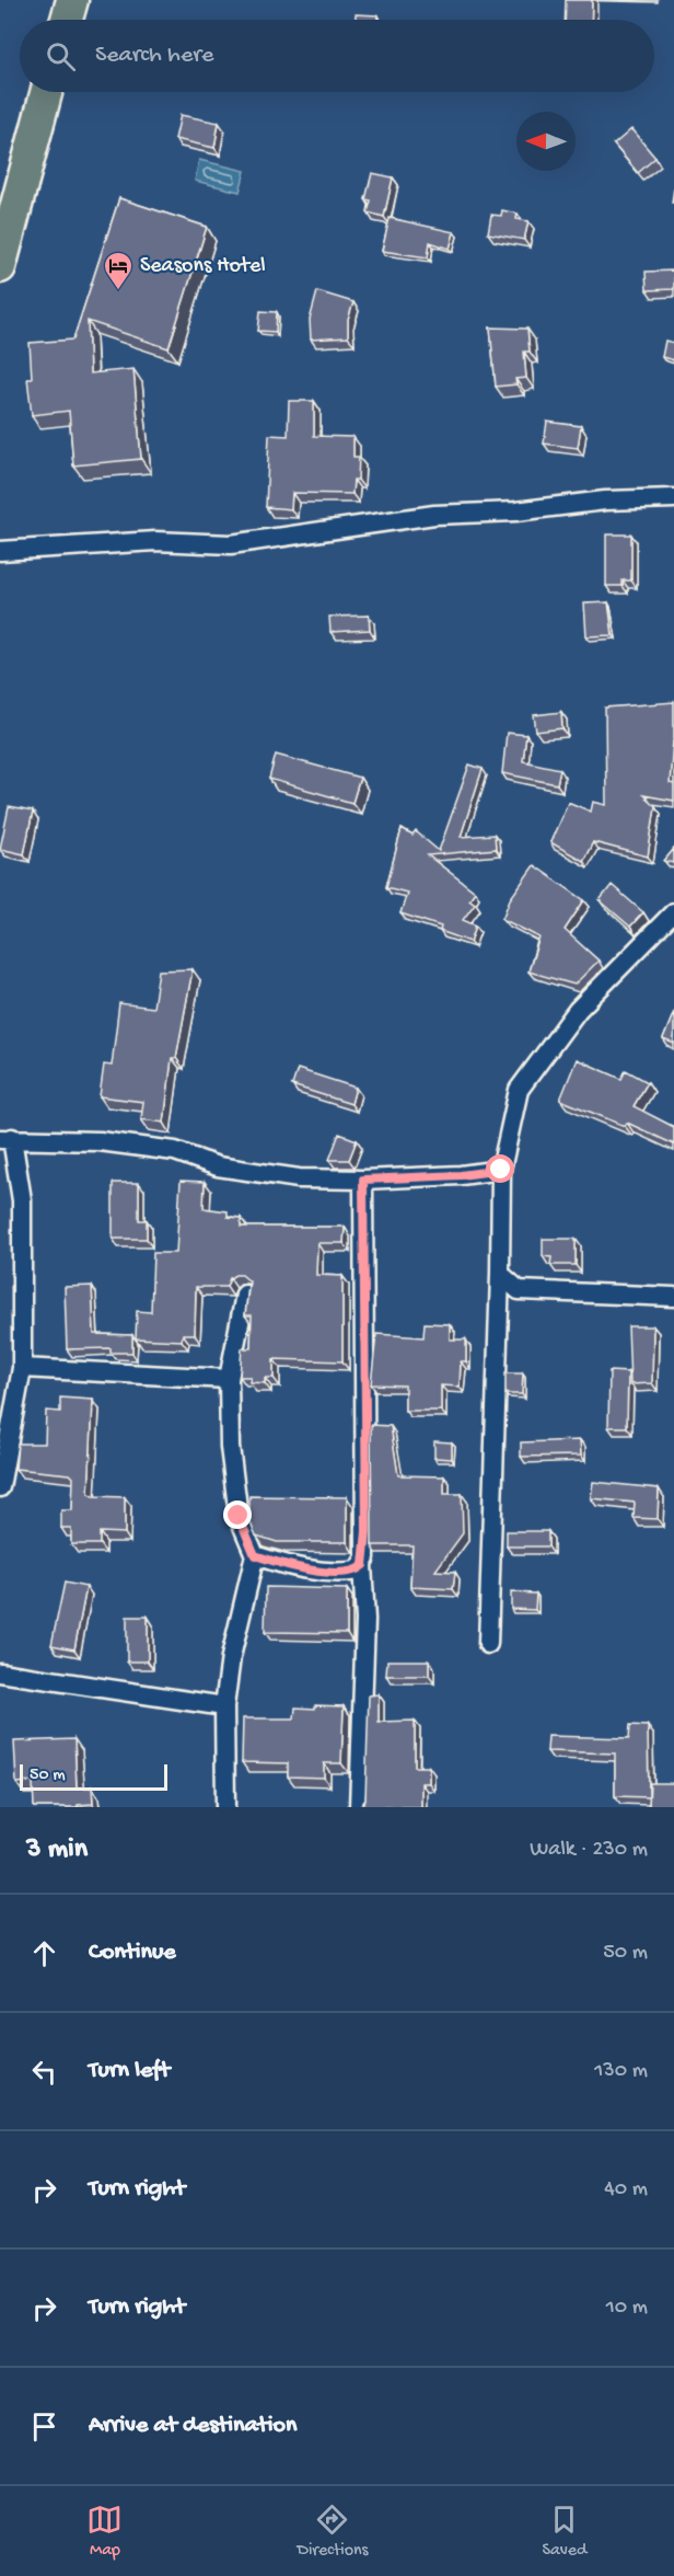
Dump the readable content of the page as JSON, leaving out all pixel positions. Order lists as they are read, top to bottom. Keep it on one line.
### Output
{"places":{"hotel":["Seasons Hotel"]},"scale_bar":"50 m","north":"left","page":{"search":"Search here","scale":"50 m","heading":["3 min","Walk · 230 m"],"list":[["Continue","50 m"],["Turn left","130 m"],["Turn right","40 m"],["Turn right","10 m"],"Arrive at destination"],"nav":["Map","Directions","Saved"]}}
